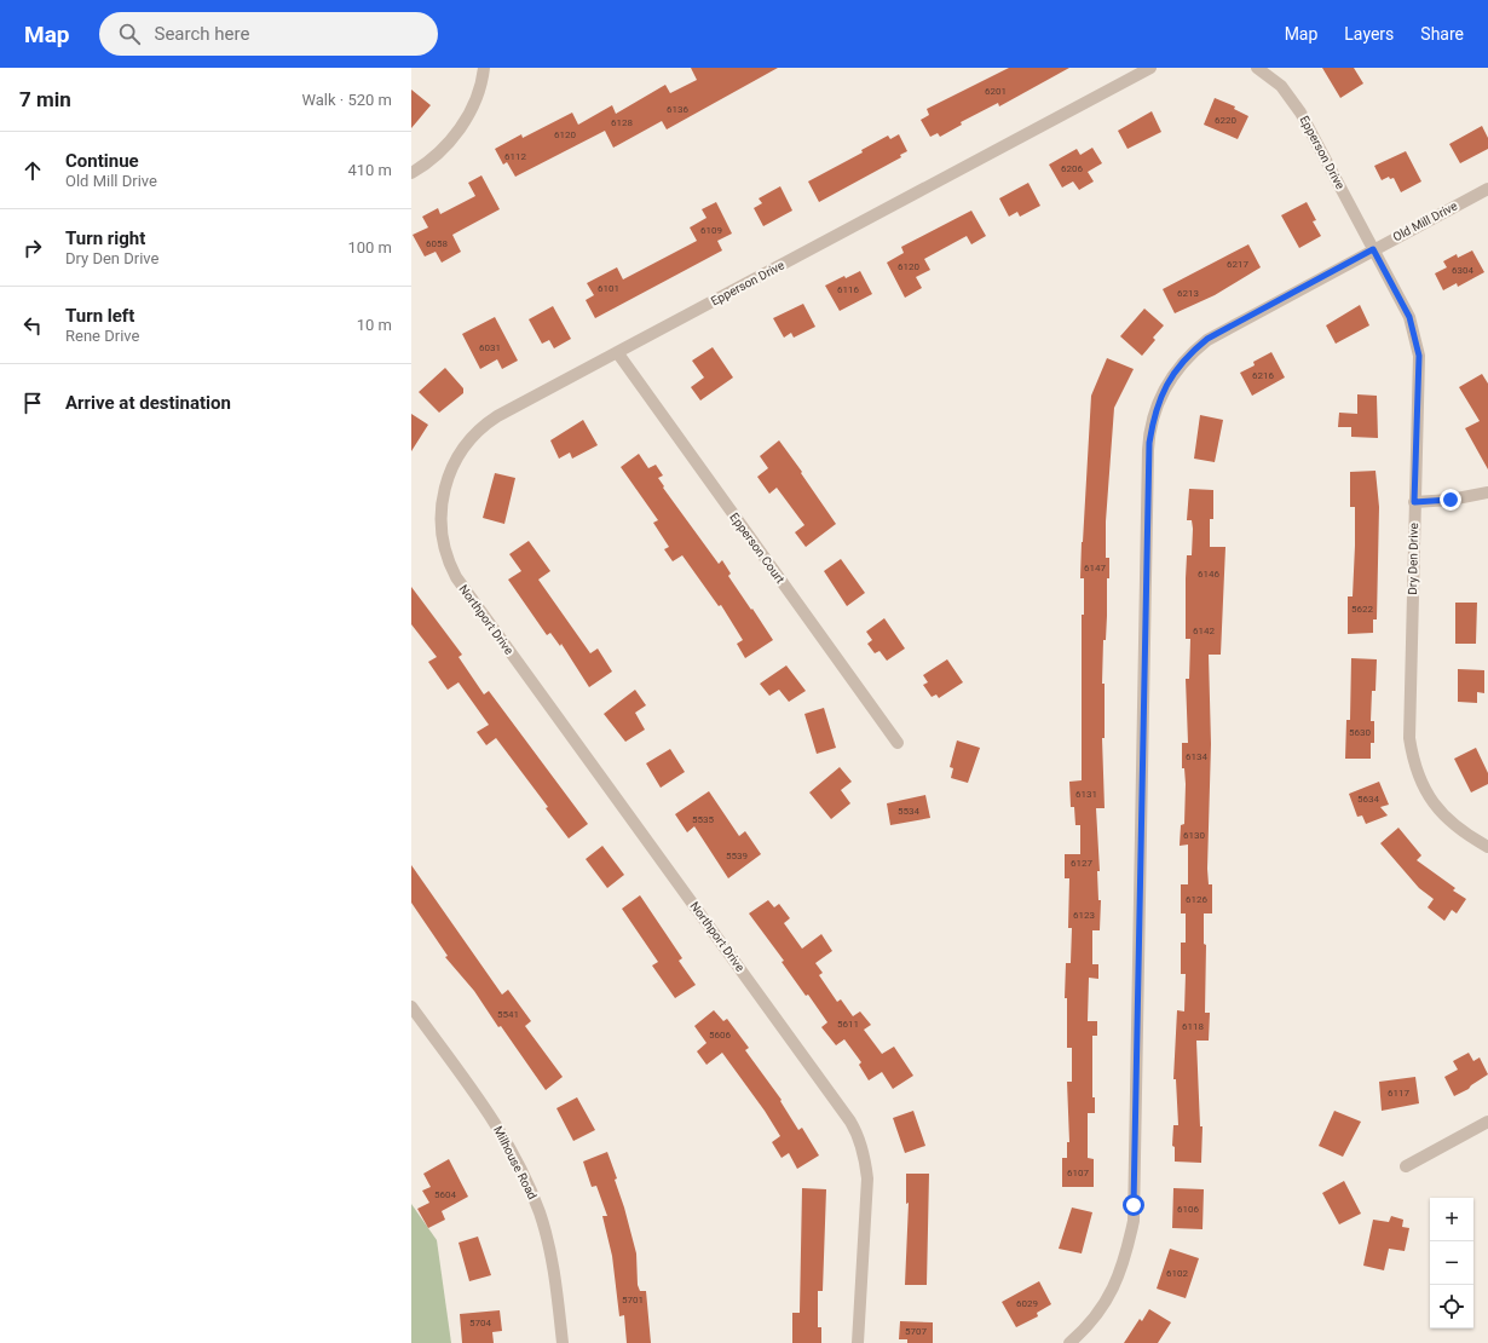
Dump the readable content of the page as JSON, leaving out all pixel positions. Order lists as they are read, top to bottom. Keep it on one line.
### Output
{"streets":{"street":["Epperson Drive","Old Mill Drive","Epperson Court","Dry Den Drive","Northport Drive","Milhouse Road"]},"crossings":[["Epperson Drive","Old Mill Drive"],["Epperson Drive","Epperson Court"],["Epperson Drive","Dry Den Drive"],["Epperson Drive","Northport Drive"],["Old Mill Drive","Dry Den Drive"]],"house_numbers":["6201","6136","6220","6128","6120","6112","6206","6109","6058","6217","6120","6304","6101","6116","6213","6031","6216","6147","6146","5622","6142","5630","6134","6131","5634","5534","5535","6130","5539","6127","6126","6123","5541","5611","6118","5606","6117","6107","5604","6106","6102","5701","6029","5704","5707"],"page":{"header":"Map","search":"Search here","nav":["Map","Layers","Share"],"heading":["7 min","Walk · 520 m"],"list":[["Continue","Old Mill Drive","410 m"],["Turn right","Dry Den Drive","100 m"],["Turn left","Rene Drive","10 m"],"Arrive at destination"],"map_buttons":["+","−"]}}
